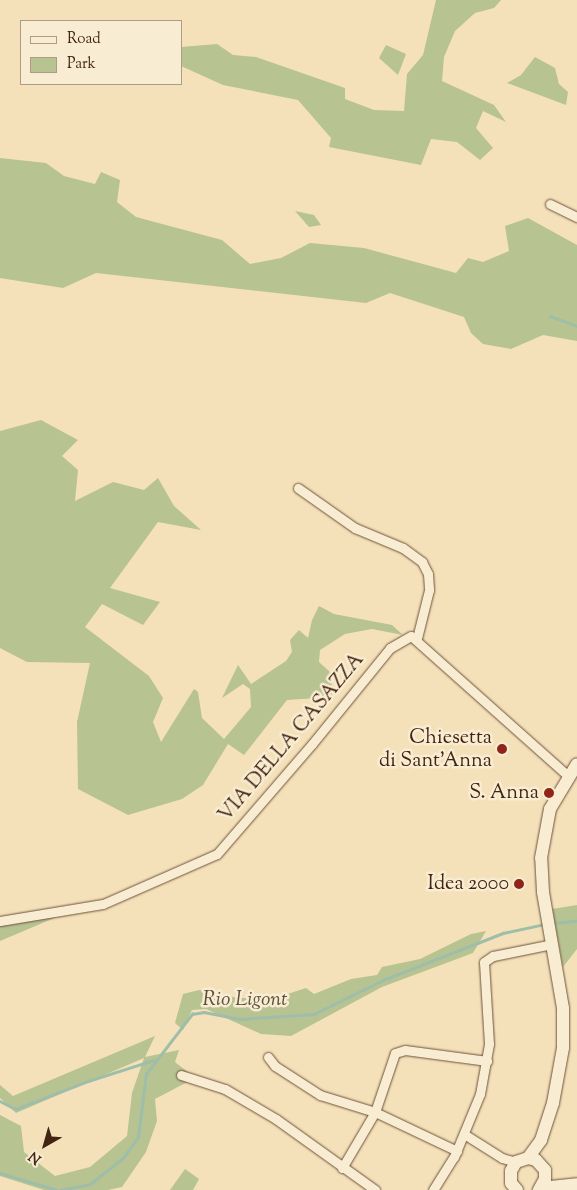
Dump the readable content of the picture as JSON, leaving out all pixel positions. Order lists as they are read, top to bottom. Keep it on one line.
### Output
{"streets":{"street":["VIA DELLA CASAZZA"]},"water":["Rio Ligont"],"places":["Chiesetta di Sant'Anna","S. Anna","Idea 2000"],"legend":["Road","Park"],"north":"bottom left"}
